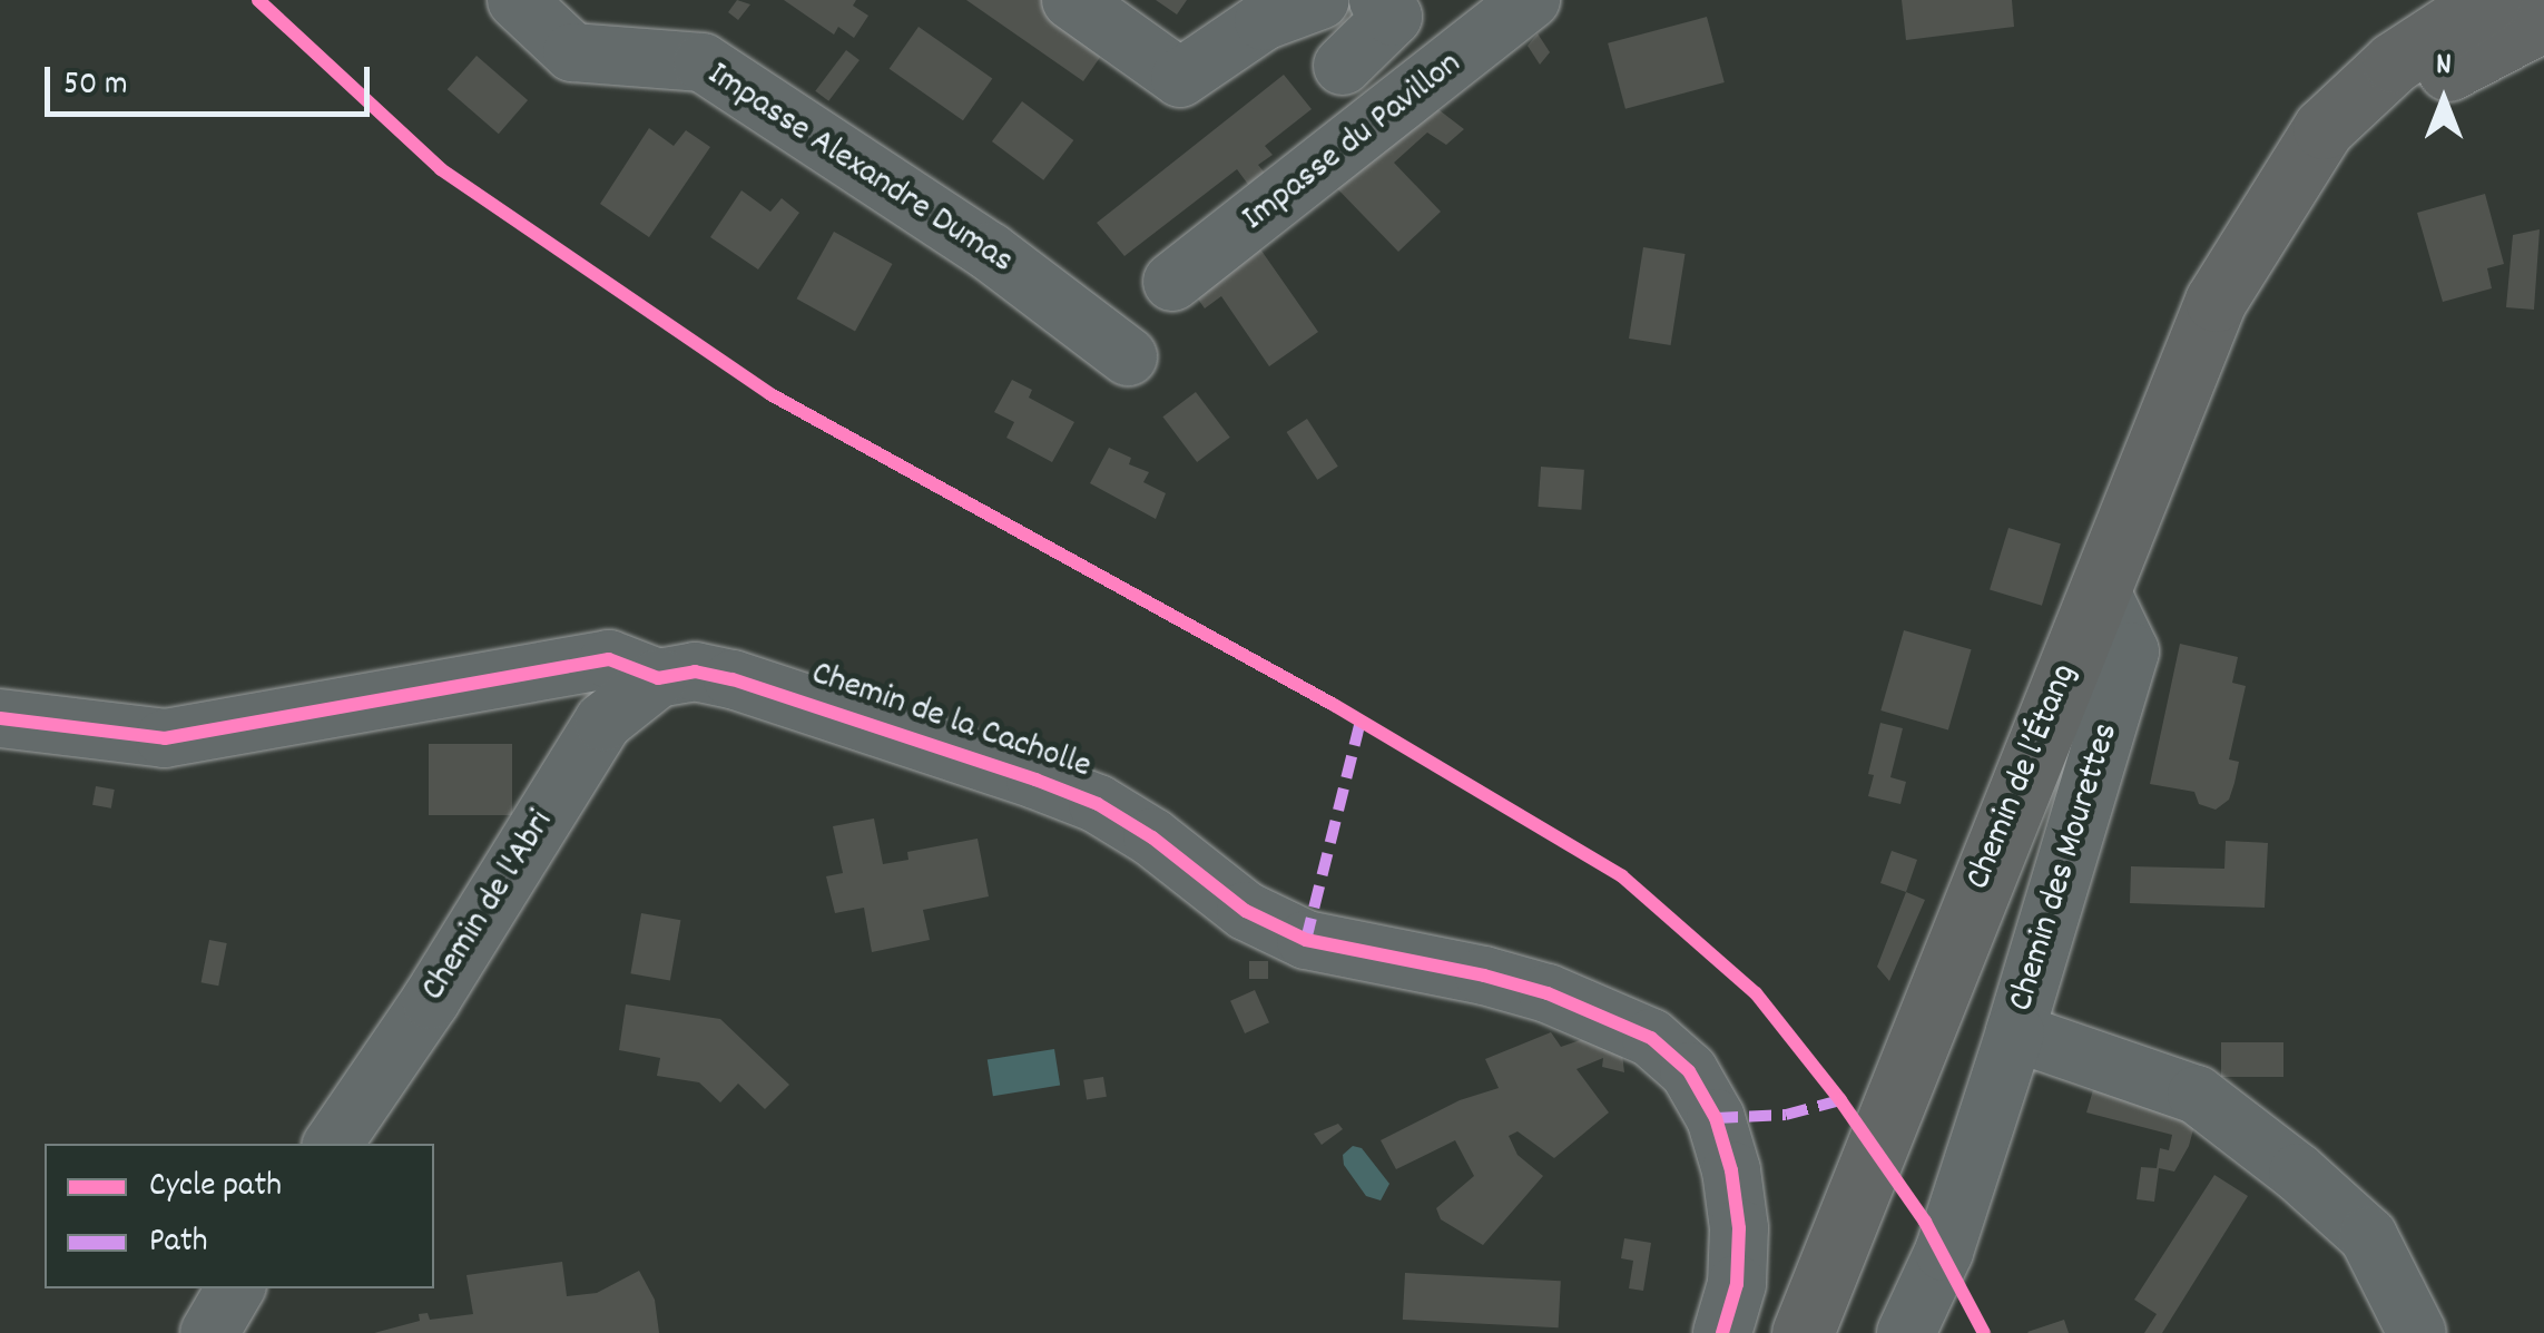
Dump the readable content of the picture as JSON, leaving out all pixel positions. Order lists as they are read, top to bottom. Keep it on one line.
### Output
{"streets":{"main road":["Chemin de l’Étang"],"street":["Impasse du Pavillon","Impasse Alexandre Dumas","Chemin de la Cacholle","Chemin des Mourettes","Chemin de l'Abri"]},"crossings":[["Chemin de la Cacholle","Chemin de l'Abri"],["Chemin de l’Étang","Chemin des Mourettes"]],"legend":["Cycle path","Path"],"scale_bar":"50 m","north":"top"}
